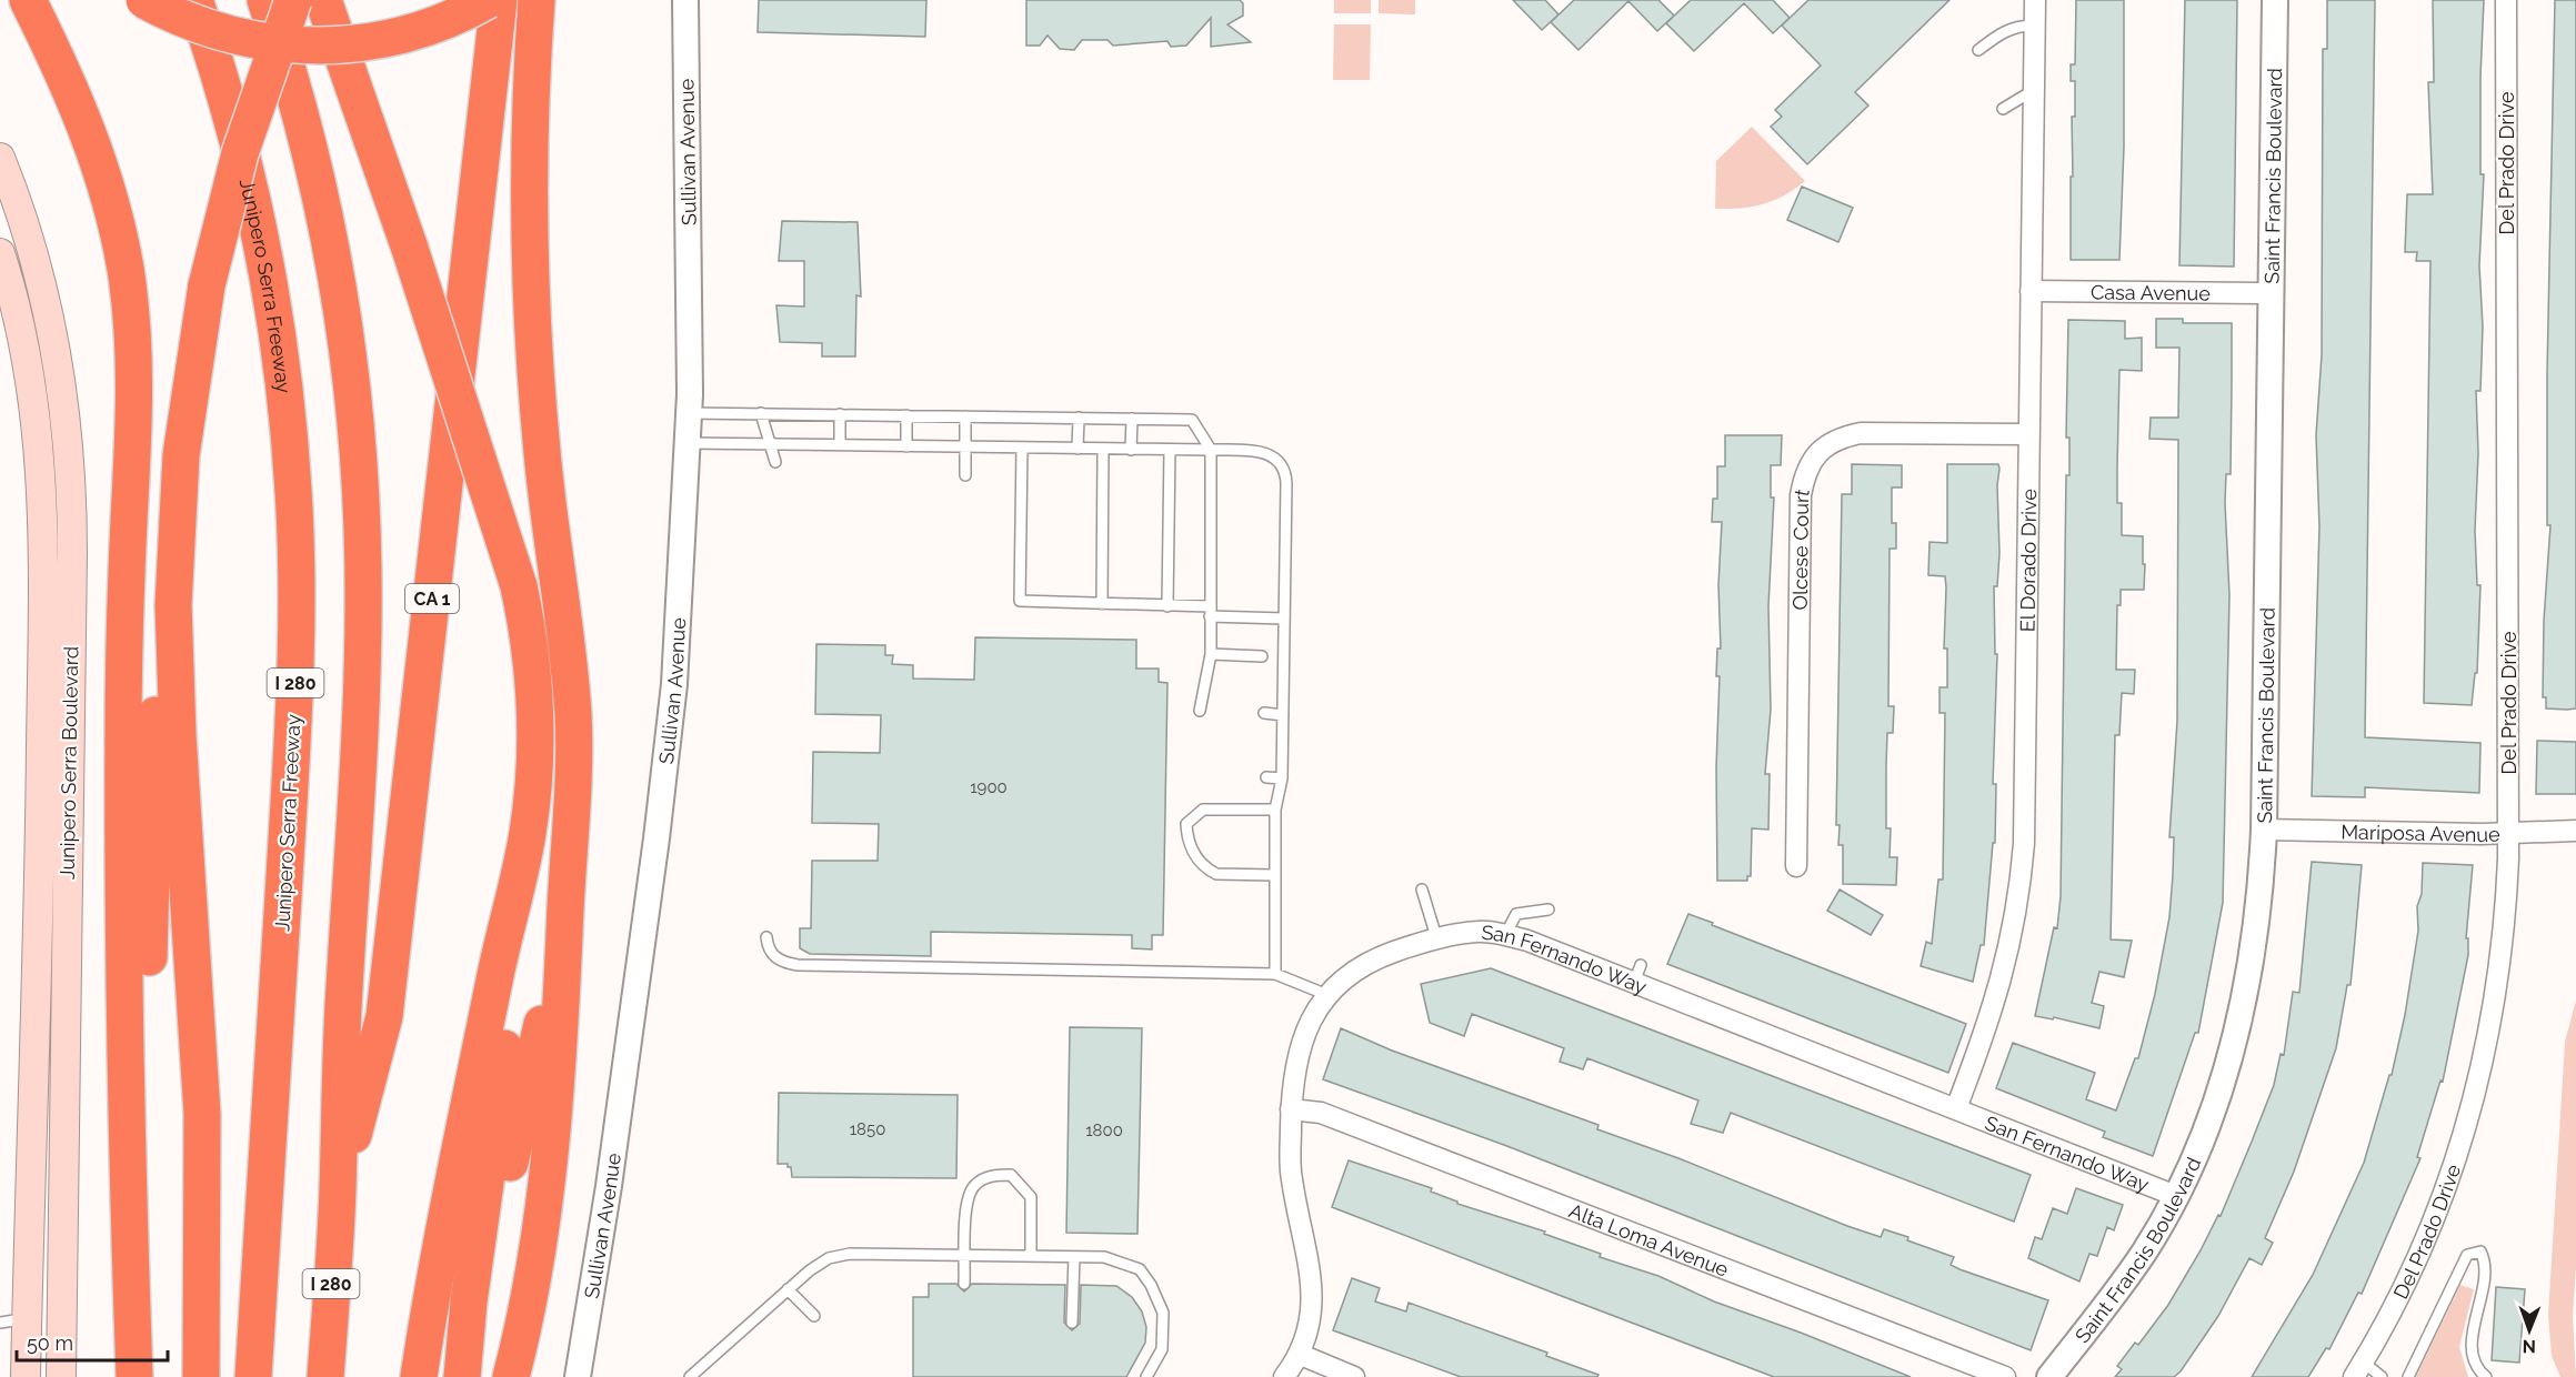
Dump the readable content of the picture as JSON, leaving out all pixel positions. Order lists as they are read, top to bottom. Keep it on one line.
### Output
{"streets":{"highway":["Junipero Serra Freeway","CA 1","I 280"],"main road":["Junipero Serra Boulevard"],"street":["Sullivan Avenue","Del Prado Drive","Saint Francis Boulevard","Casa Avenue","Olcese Court","El Dorado Drive","Mariposa Avenue","San Fernando Way","Alta Loma Avenue"]},"crossings":[["Del Prado Drive","Mariposa Avenue"],["Saint Francis Boulevard","Casa Avenue"],["Saint Francis Boulevard","Mariposa Avenue"],["Saint Francis Boulevard","San Fernando Way"],["Casa Avenue","El Dorado Drive"],["Olcese Court","El Dorado Drive"],["El Dorado Drive","San Fernando Way"],["CA 1","I 280"],["San Fernando Way","Alta Loma Avenue"]],"house_numbers":["1900","1850","1800"],"scale_bar":"50 m","north":"bottom"}
